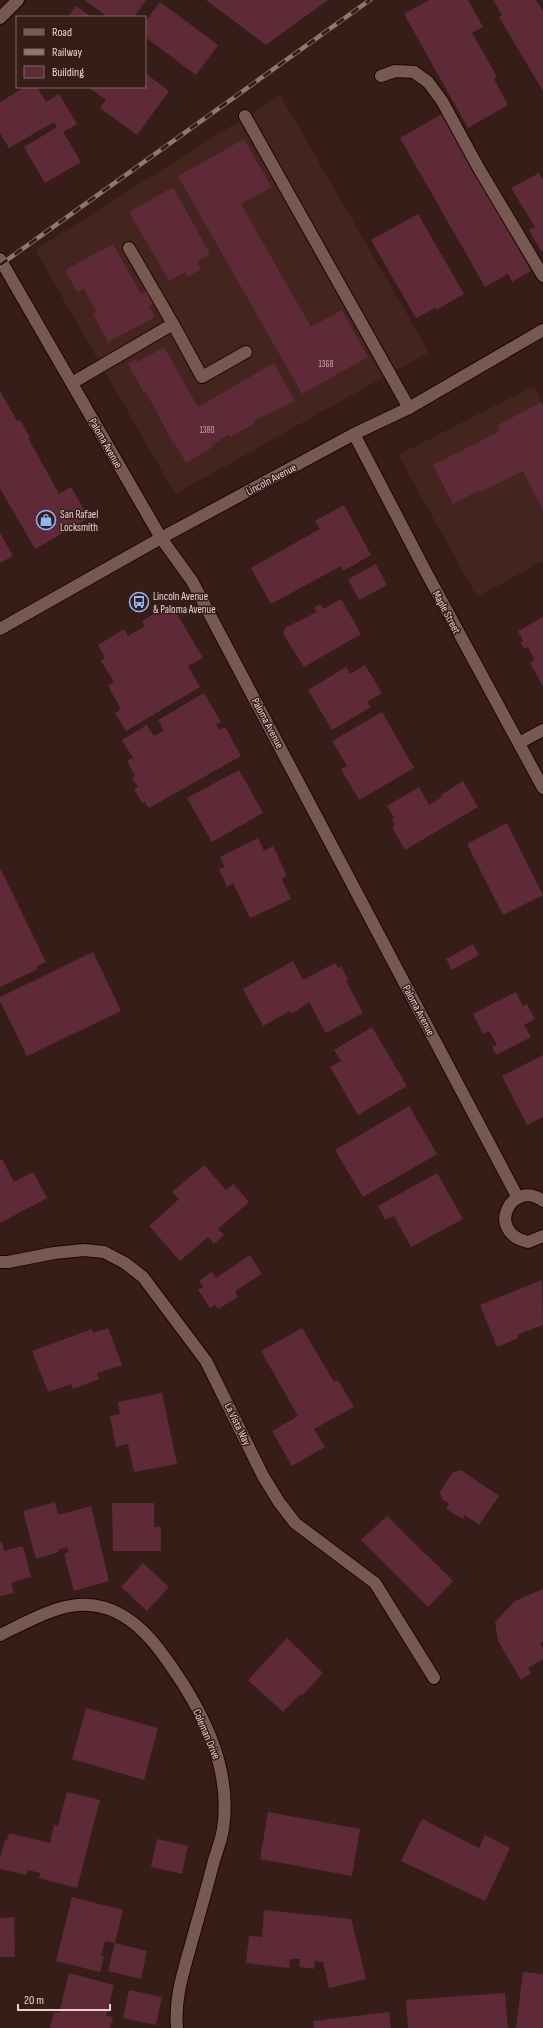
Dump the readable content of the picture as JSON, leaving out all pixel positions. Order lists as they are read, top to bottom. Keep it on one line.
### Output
{"streets":{"street":["Paloma Avenue","Lincoln Avenue","Maple Street","La Vista Way","Coleman Drive"]},"crossings":[["Paloma Avenue","Lincoln Avenue"],["Lincoln Avenue","Maple Street"]],"places":{"shop":["San Rafael Locksmith"],"bus stop":["Lincoln Avenue & Paloma Avenue"]},"house_numbers":["1368","1380"],"legend":["Road","Railway","Building"],"scale_bar":"20 m"}
